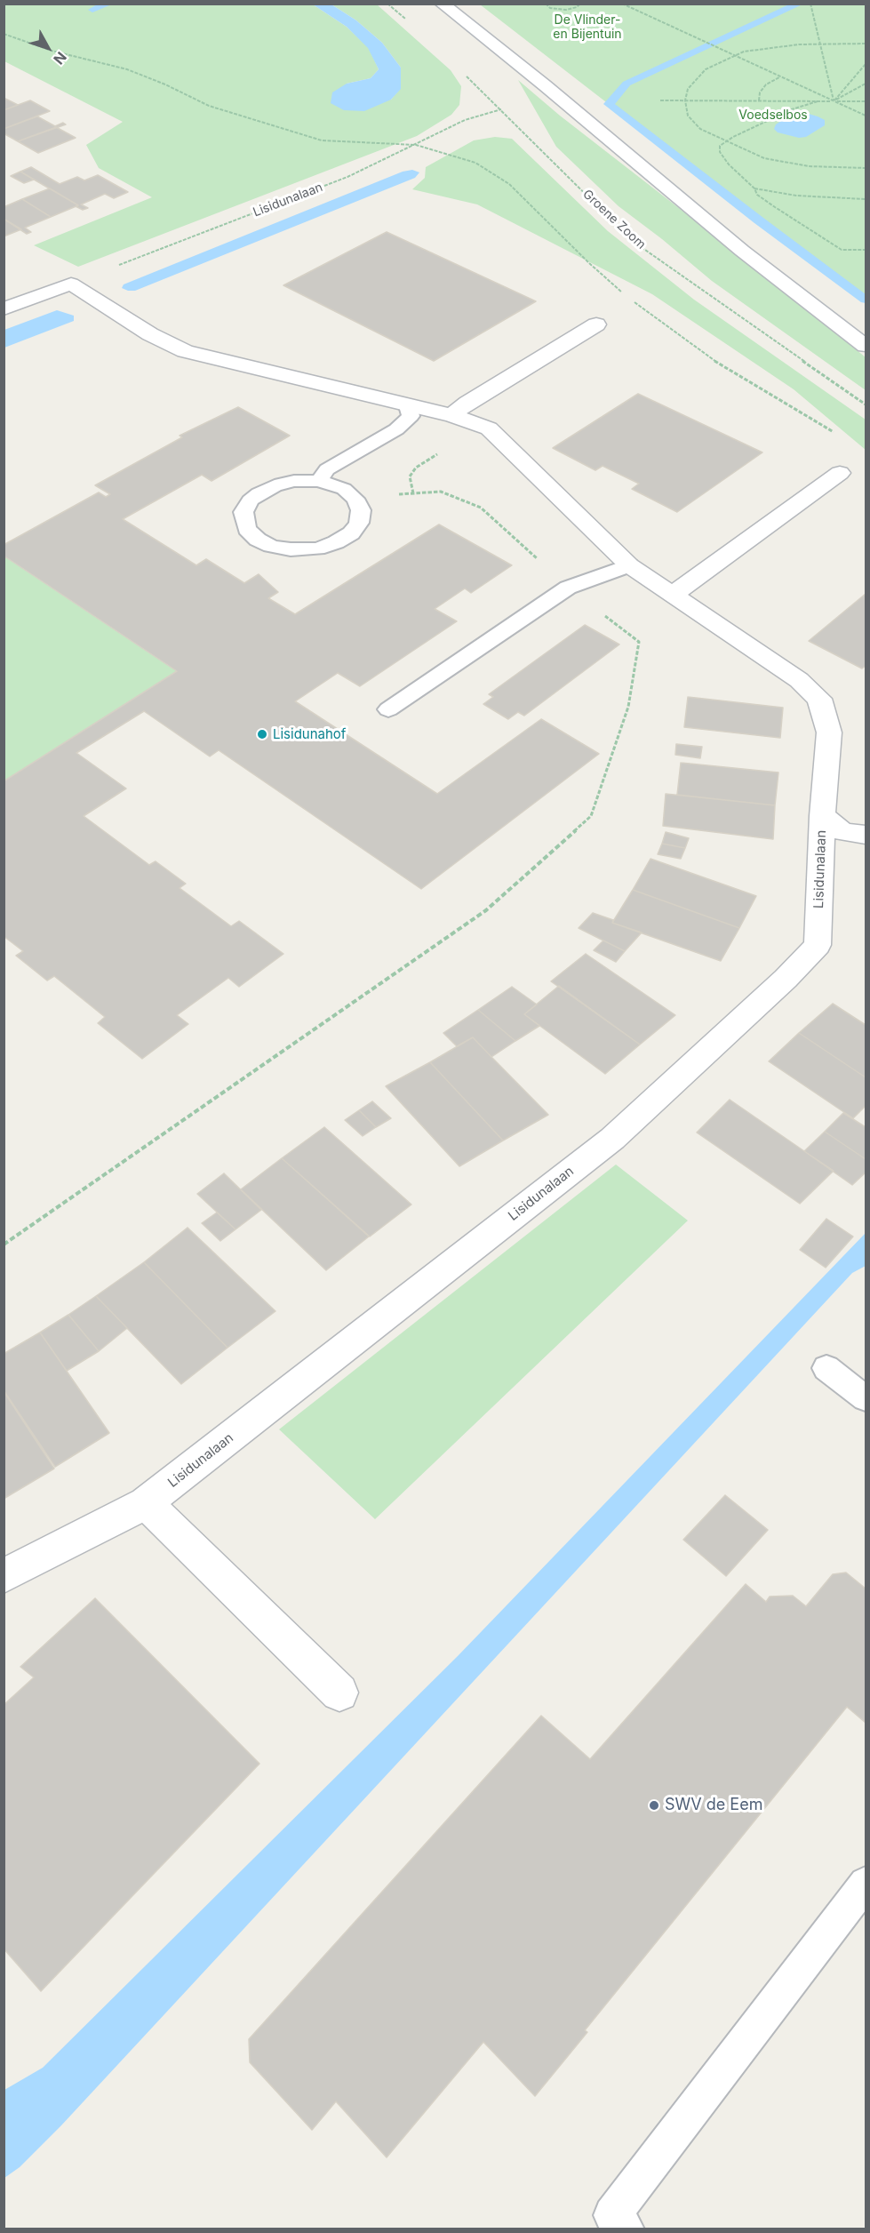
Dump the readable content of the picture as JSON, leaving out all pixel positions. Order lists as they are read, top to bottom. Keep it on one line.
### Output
{"streets":{"street":["Lisidunalaan"],"path":["Groene Zoom"]},"crossings":[["Lisidunalaan","Groene Zoom"]],"parks":["De Vlinder- en Bijentuin","Voedselbos"],"places":["Lisidunahof","SWV de Eem"],"north":"bottom right"}
